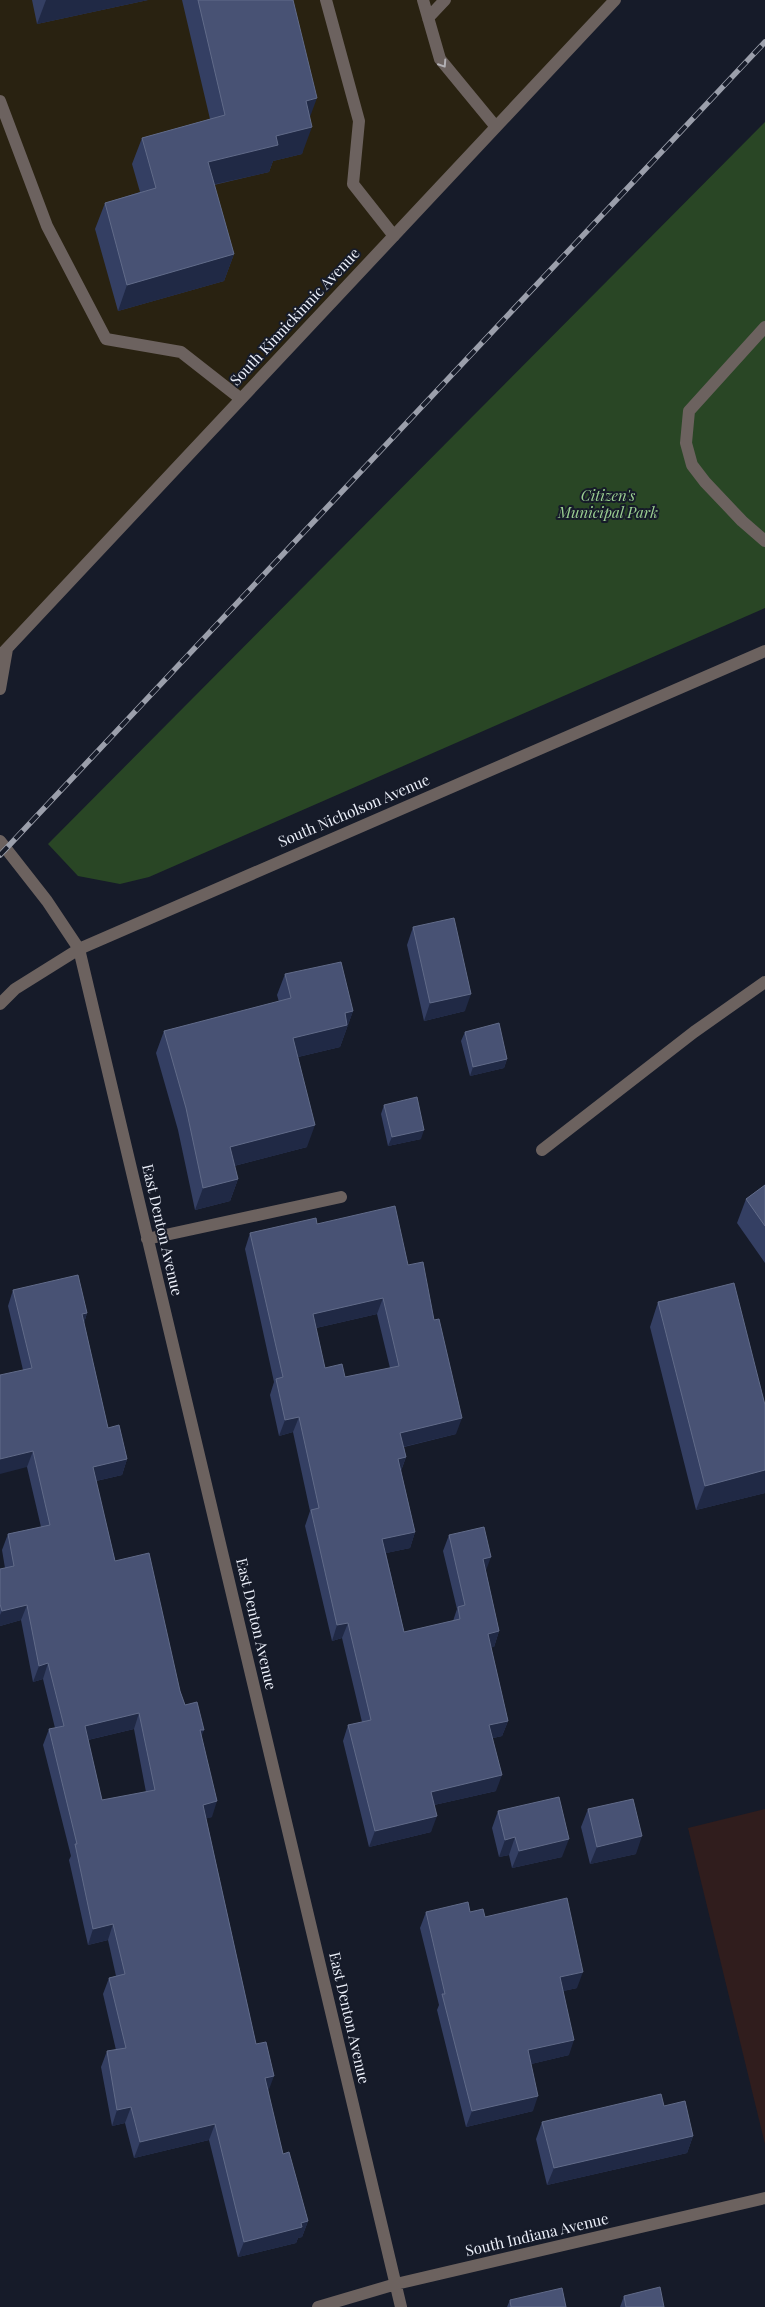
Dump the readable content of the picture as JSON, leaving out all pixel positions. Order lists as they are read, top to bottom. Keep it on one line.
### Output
{"streets":{"street":["South Kinnickinnic Avenue","South Nicholson Avenue","East Denton Avenue","South Indiana Avenue"]},"crossings":[["South Nicholson Avenue","East Denton Avenue"],["East Denton Avenue","South Indiana Avenue"]],"parks":["Citizen's Municipal Park"]}
